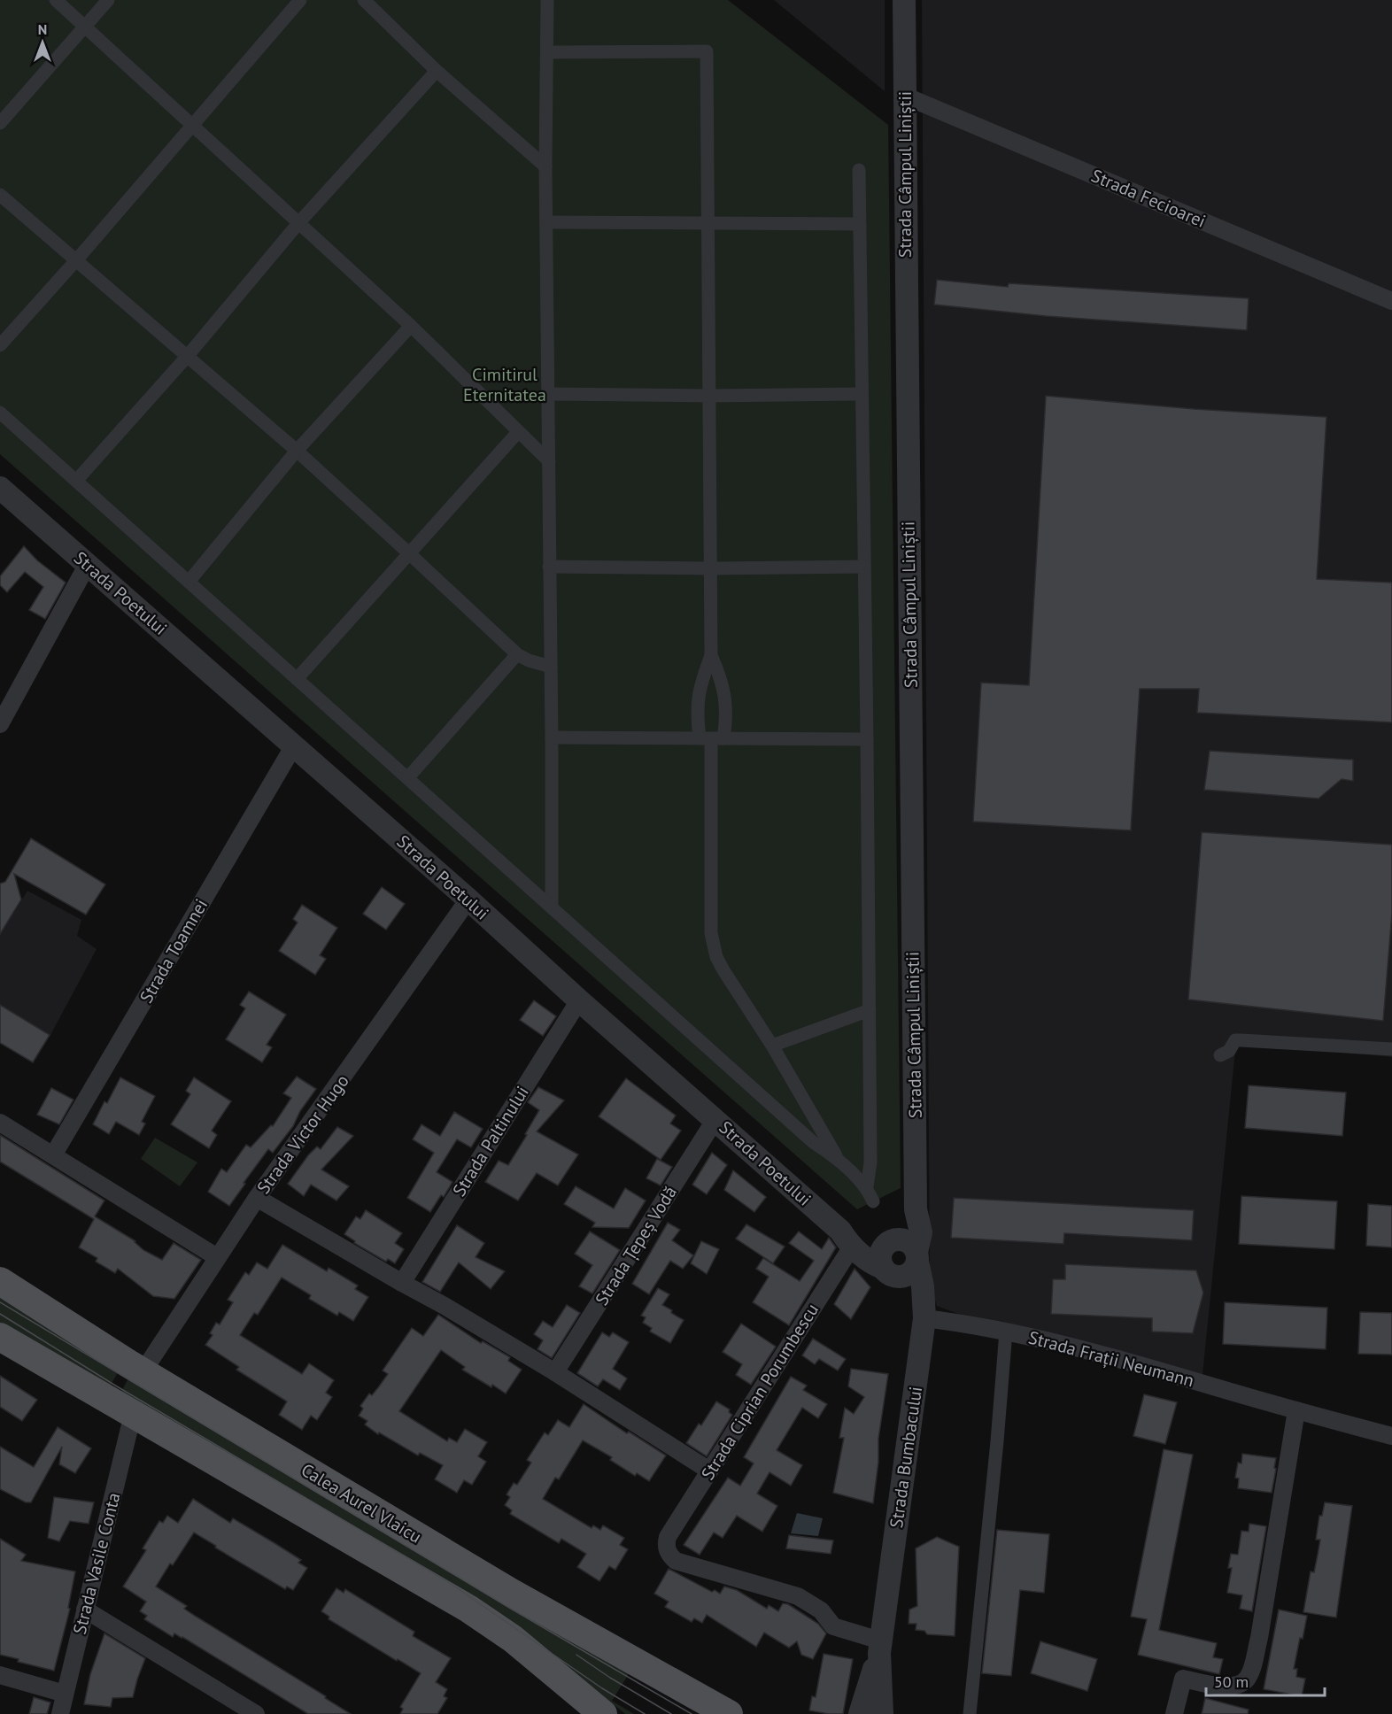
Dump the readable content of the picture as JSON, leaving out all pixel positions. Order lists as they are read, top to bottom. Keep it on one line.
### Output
{"streets":{"main road":["Calea Aurel Vlaicu"],"street":["Strada Câmpul Liniștii","Strada Fecioarei","Strada Poetului","Strada Toamnei","Strada Victor Hugo","Strada Paltinului","Strada Țepeș Vodă","Strada Frații Neumann","Strada Ciprian Porumbescu","Strada Bumbacului","Strada Vasile Conta"]},"crossings":[["Strada Câmpul Liniștii","Strada Fecioarei"],["Strada Câmpul Liniștii","Strada Poetului"],["Strada Câmpul Liniștii","Strada Bumbacului"],["Strada Poetului","Strada Toamnei"],["Strada Poetului","Strada Victor Hugo"],["Strada Poetului","Strada Paltinului"],["Strada Poetului","Strada Țepeș Vodă"],["Strada Poetului","Strada Ciprian Porumbescu"],["Strada Poetului","Strada Bumbacului"],["Strada Victor Hugo","Calea Aurel Vlaicu"],["Strada Frații Neumann","Strada Bumbacului"],["Strada Ciprian Porumbescu","Strada Bumbacului"],["Calea Aurel Vlaicu","Strada Vasile Conta"]],"parks":["Cimitirul Eternitatea"],"scale_bar":"50 m","north":"top"}
